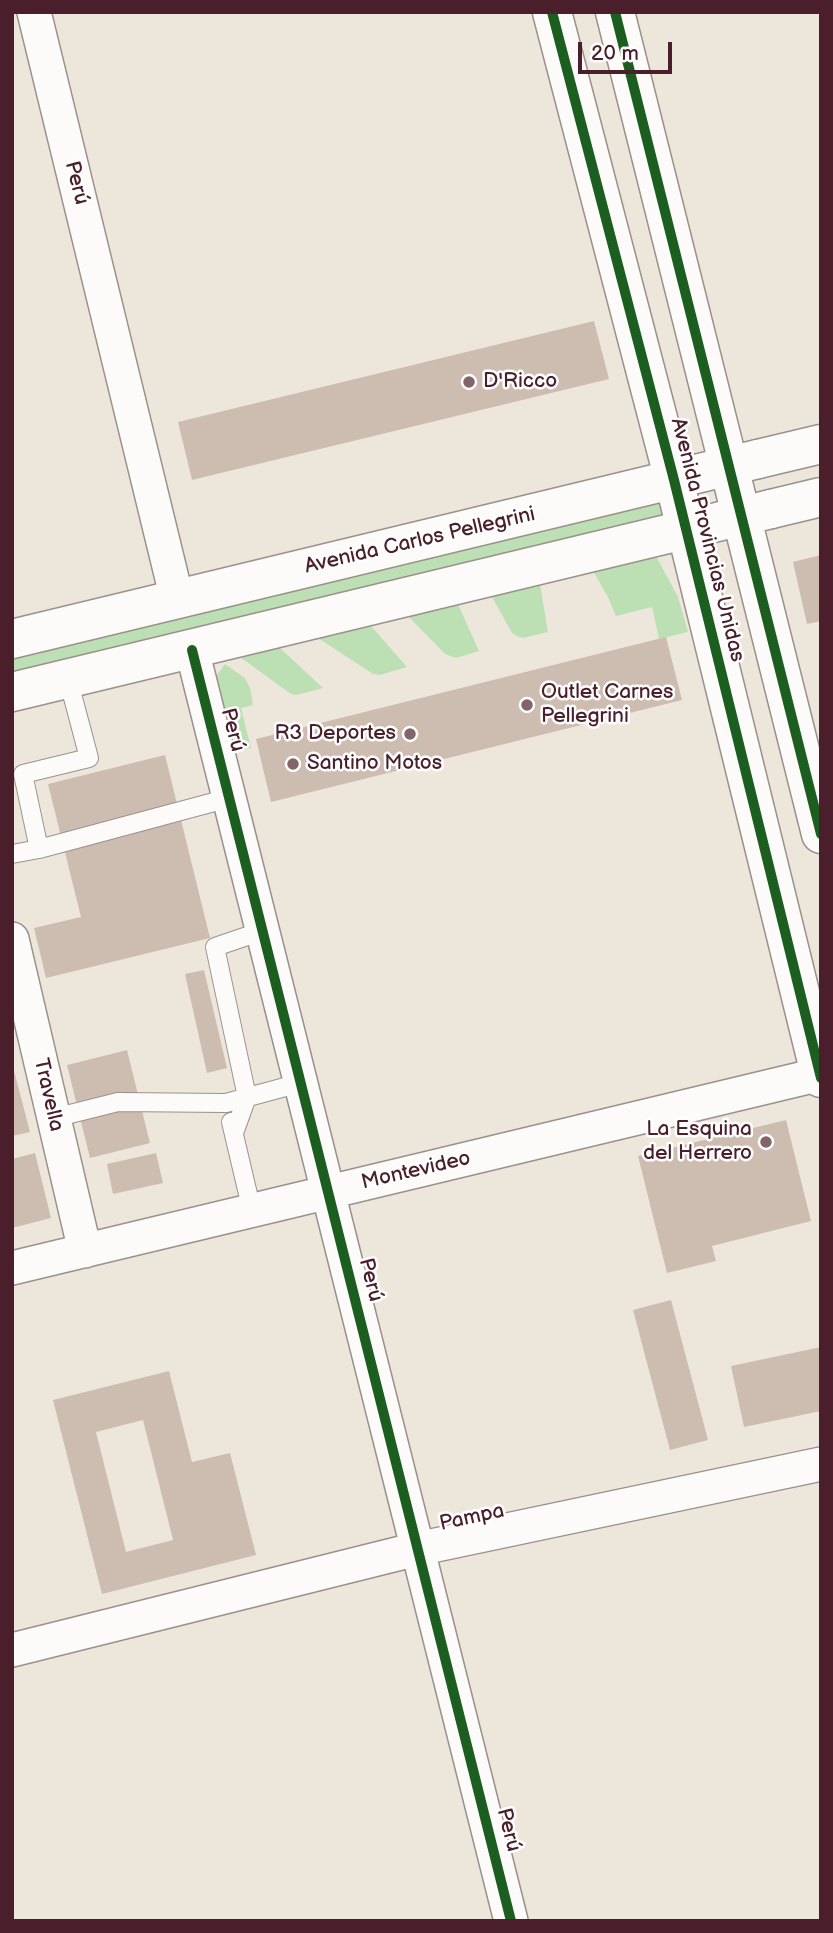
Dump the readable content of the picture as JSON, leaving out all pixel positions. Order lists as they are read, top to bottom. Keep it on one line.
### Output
{"streets":{"main road":["Avenida Provincias Unidas","Avenida Carlos Pellegrini"],"street":["Perú","Travella","Montevideo","Pampa"]},"crossings":[["Perú","Avenida Carlos Pellegrini"],["Perú","Montevideo"],["Perú","Pampa"],["Avenida Provincias Unidas","Avenida Carlos Pellegrini"],["Avenida Provincias Unidas","Montevideo"],["Travella","Montevideo"]],"places":["D'Ricco","Outlet Carnes Pellegrini","R3 Deportes","Santino Motos","La Esquina del Herrero"],"scale_bar":"20 m"}
